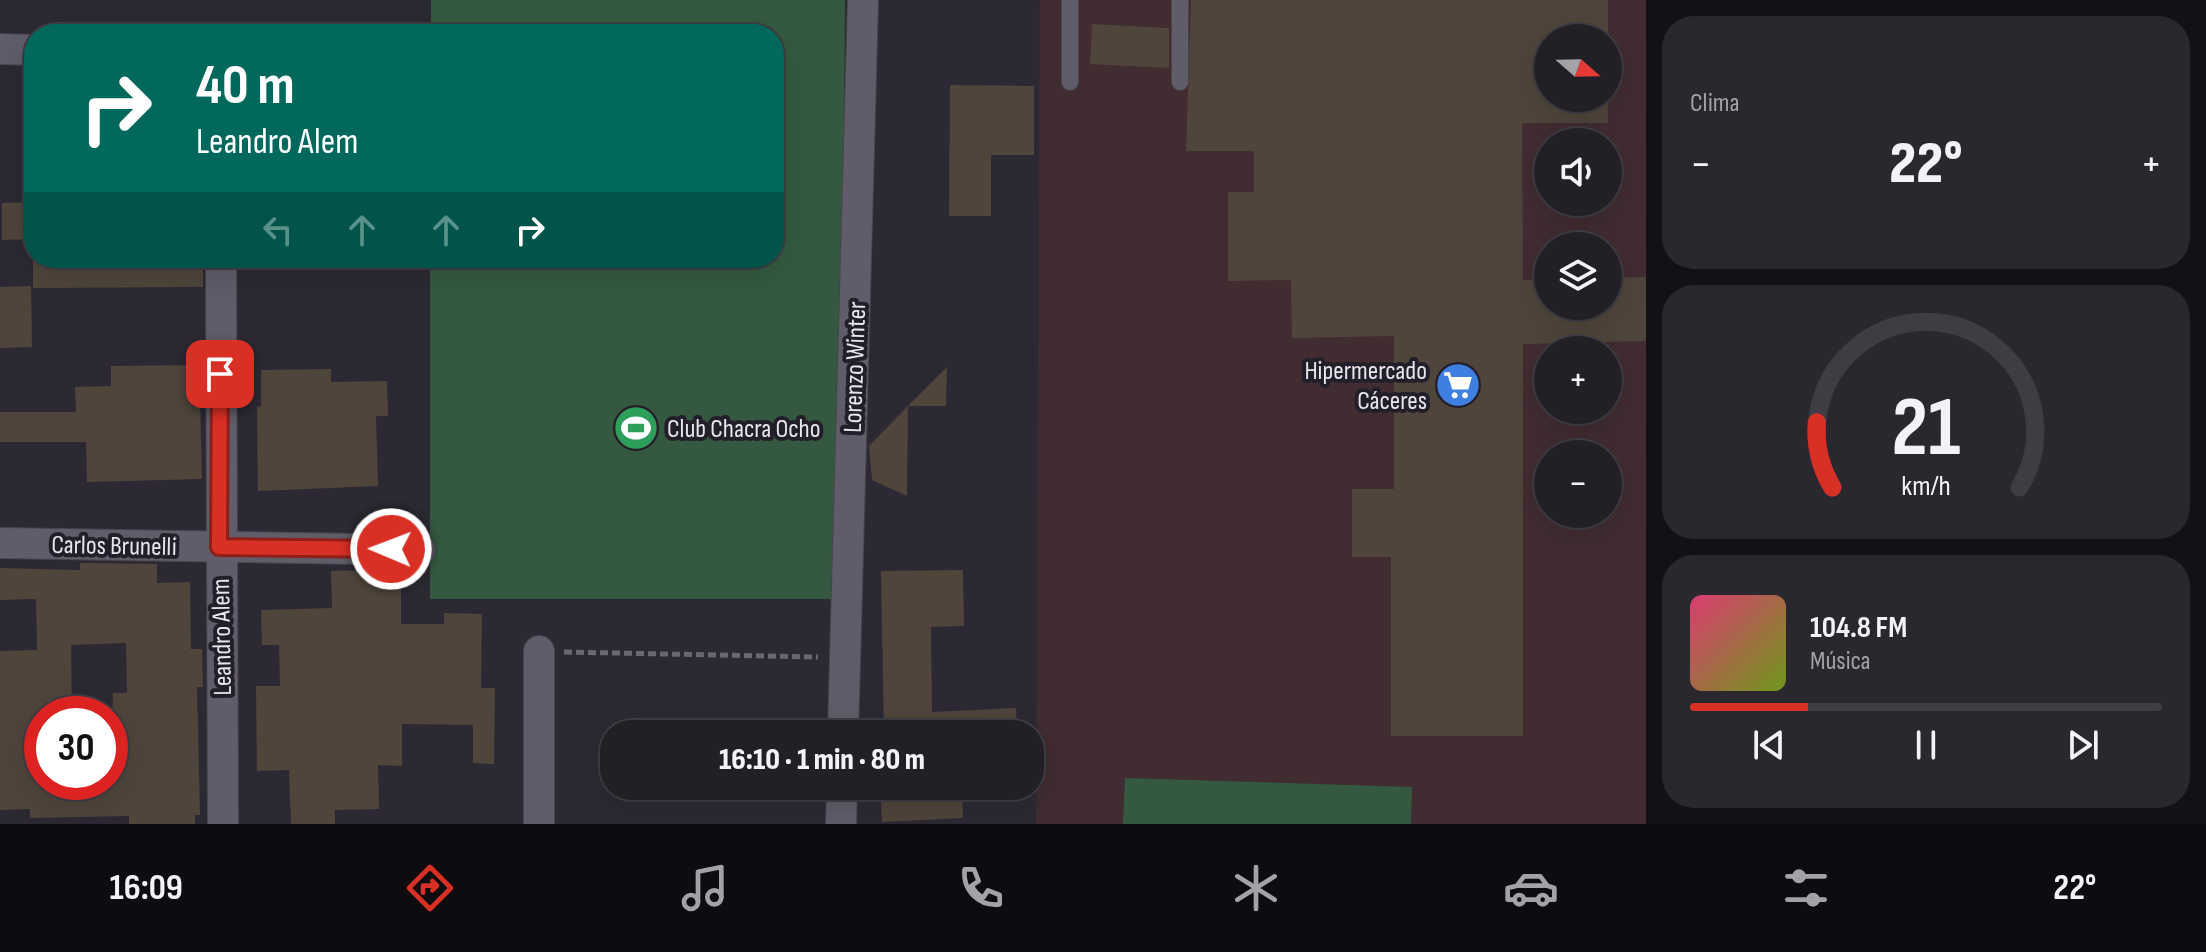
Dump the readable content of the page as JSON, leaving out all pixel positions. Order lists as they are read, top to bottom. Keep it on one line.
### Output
{"streets":{"street":["Lorenzo Winter","Carlos Brunelli","Leandro Alem"]},"crossings":[["Carlos Brunelli","Leandro Alem"]],"places":{"supermarket":["Hipermercado Cáceres"],"sports":["Club Chacra Ocho"]},"north":"right","page":{"tile":"Clima","map_buttons":["+","−"],"turn":["40 m","Leandro Alem"],"heat":["−","22°","+"],"song":["104.8 FM","Música"],"limit":"30","trip":"16:10 · 1 min · 80 m","tabs":["16:09","22°"],"gauge":["21","km/h"]}}
